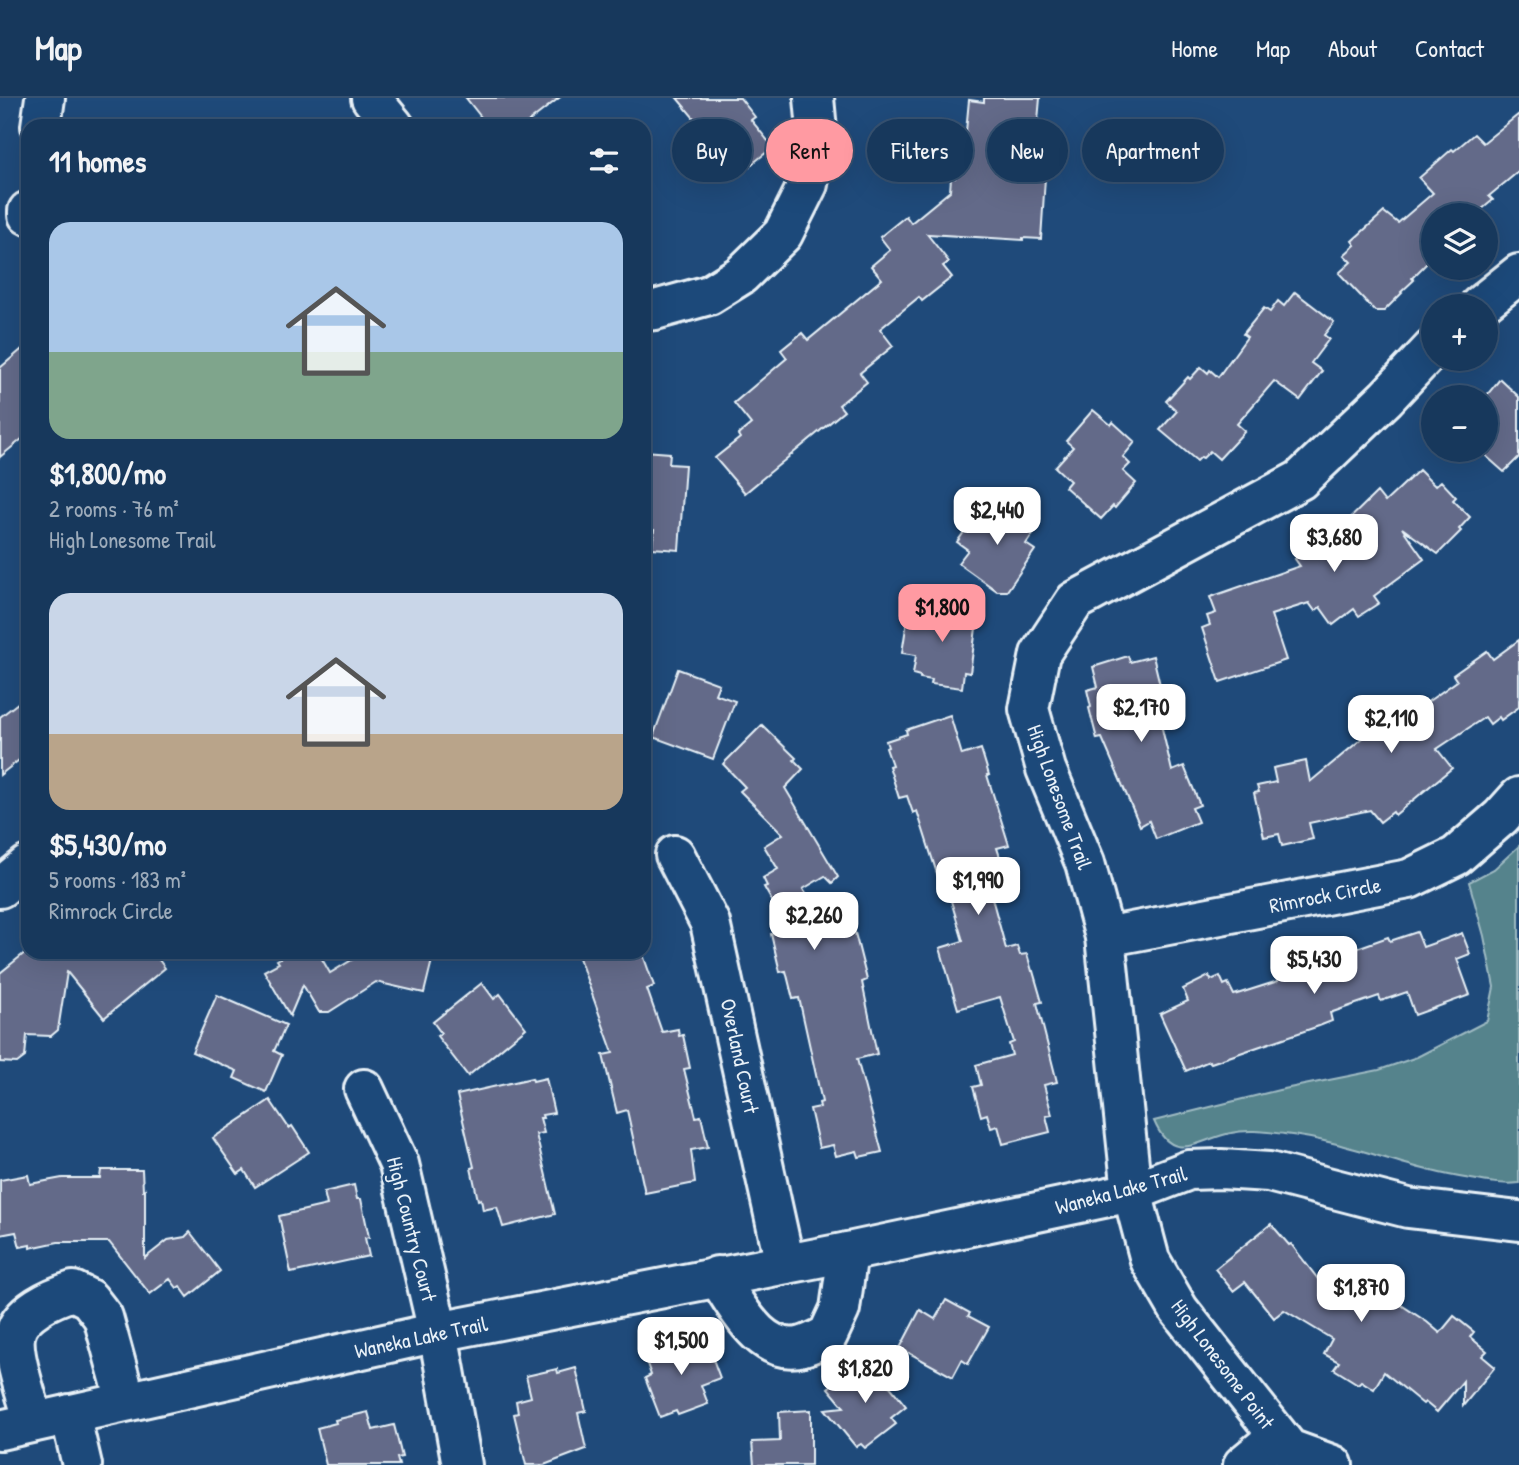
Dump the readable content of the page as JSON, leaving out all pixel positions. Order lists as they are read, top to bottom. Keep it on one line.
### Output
{"streets":{"street":["High Lonesome Trail","Rimrock Circle","Overland Court","Waneka Lake Trail","High Country Court","High Lonesome Point"]},"crossings":[["High Lonesome Trail","Rimrock Circle"],["High Lonesome Trail","Waneka Lake Trail"],["High Lonesome Trail","High Lonesome Point"],["Overland Court","Waneka Lake Trail"],["Waneka Lake Trail","High Country Court"],["Waneka Lake Trail","High Lonesome Point"]],"page":{"header":"Map","nav":["Home","Map","About","Contact"],"chip":["Buy","Rent","Filters","New","Apartment"],"heading":"11 homes","map_buttons":["+","−"],"list":[{"name":"$1,800/mo","note":"2 rooms · 76 m² · High Lonesome Trail"},{"name":"$5,430/mo","note":"5 rooms · 183 m² · Rimrock Circle"}],"price":["$2,440","$3,680","$1,800","$2,170","$2,110","$1,990","$2,260","$5,430","$1,870","$1,500","$1,820"]}}
